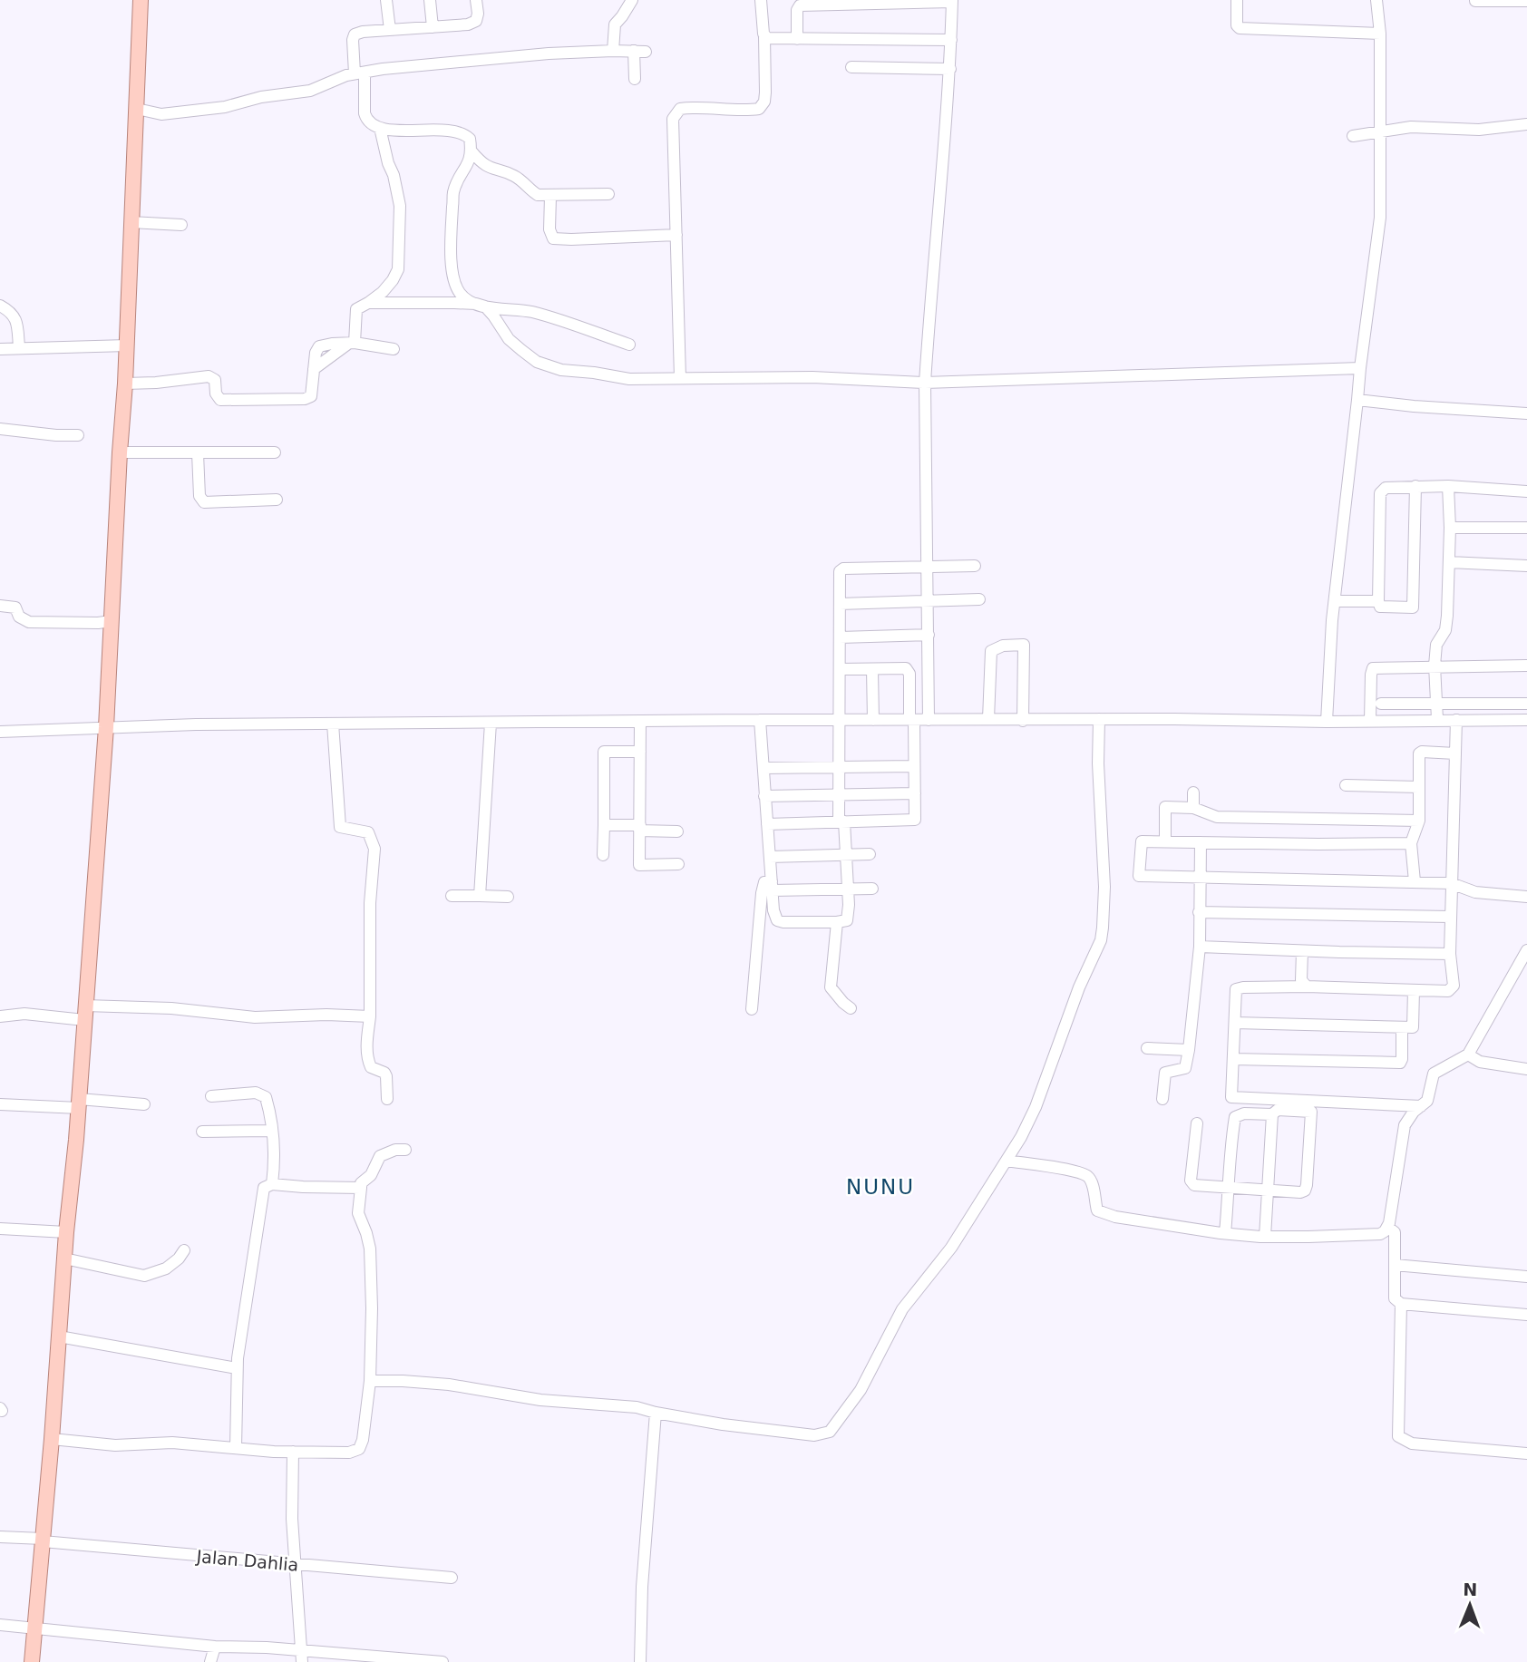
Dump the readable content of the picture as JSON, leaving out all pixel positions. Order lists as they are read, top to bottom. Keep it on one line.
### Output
{"streets":{"street":["Jalan Dahlia"]},"districts":["NUNU"],"north":"top"}
